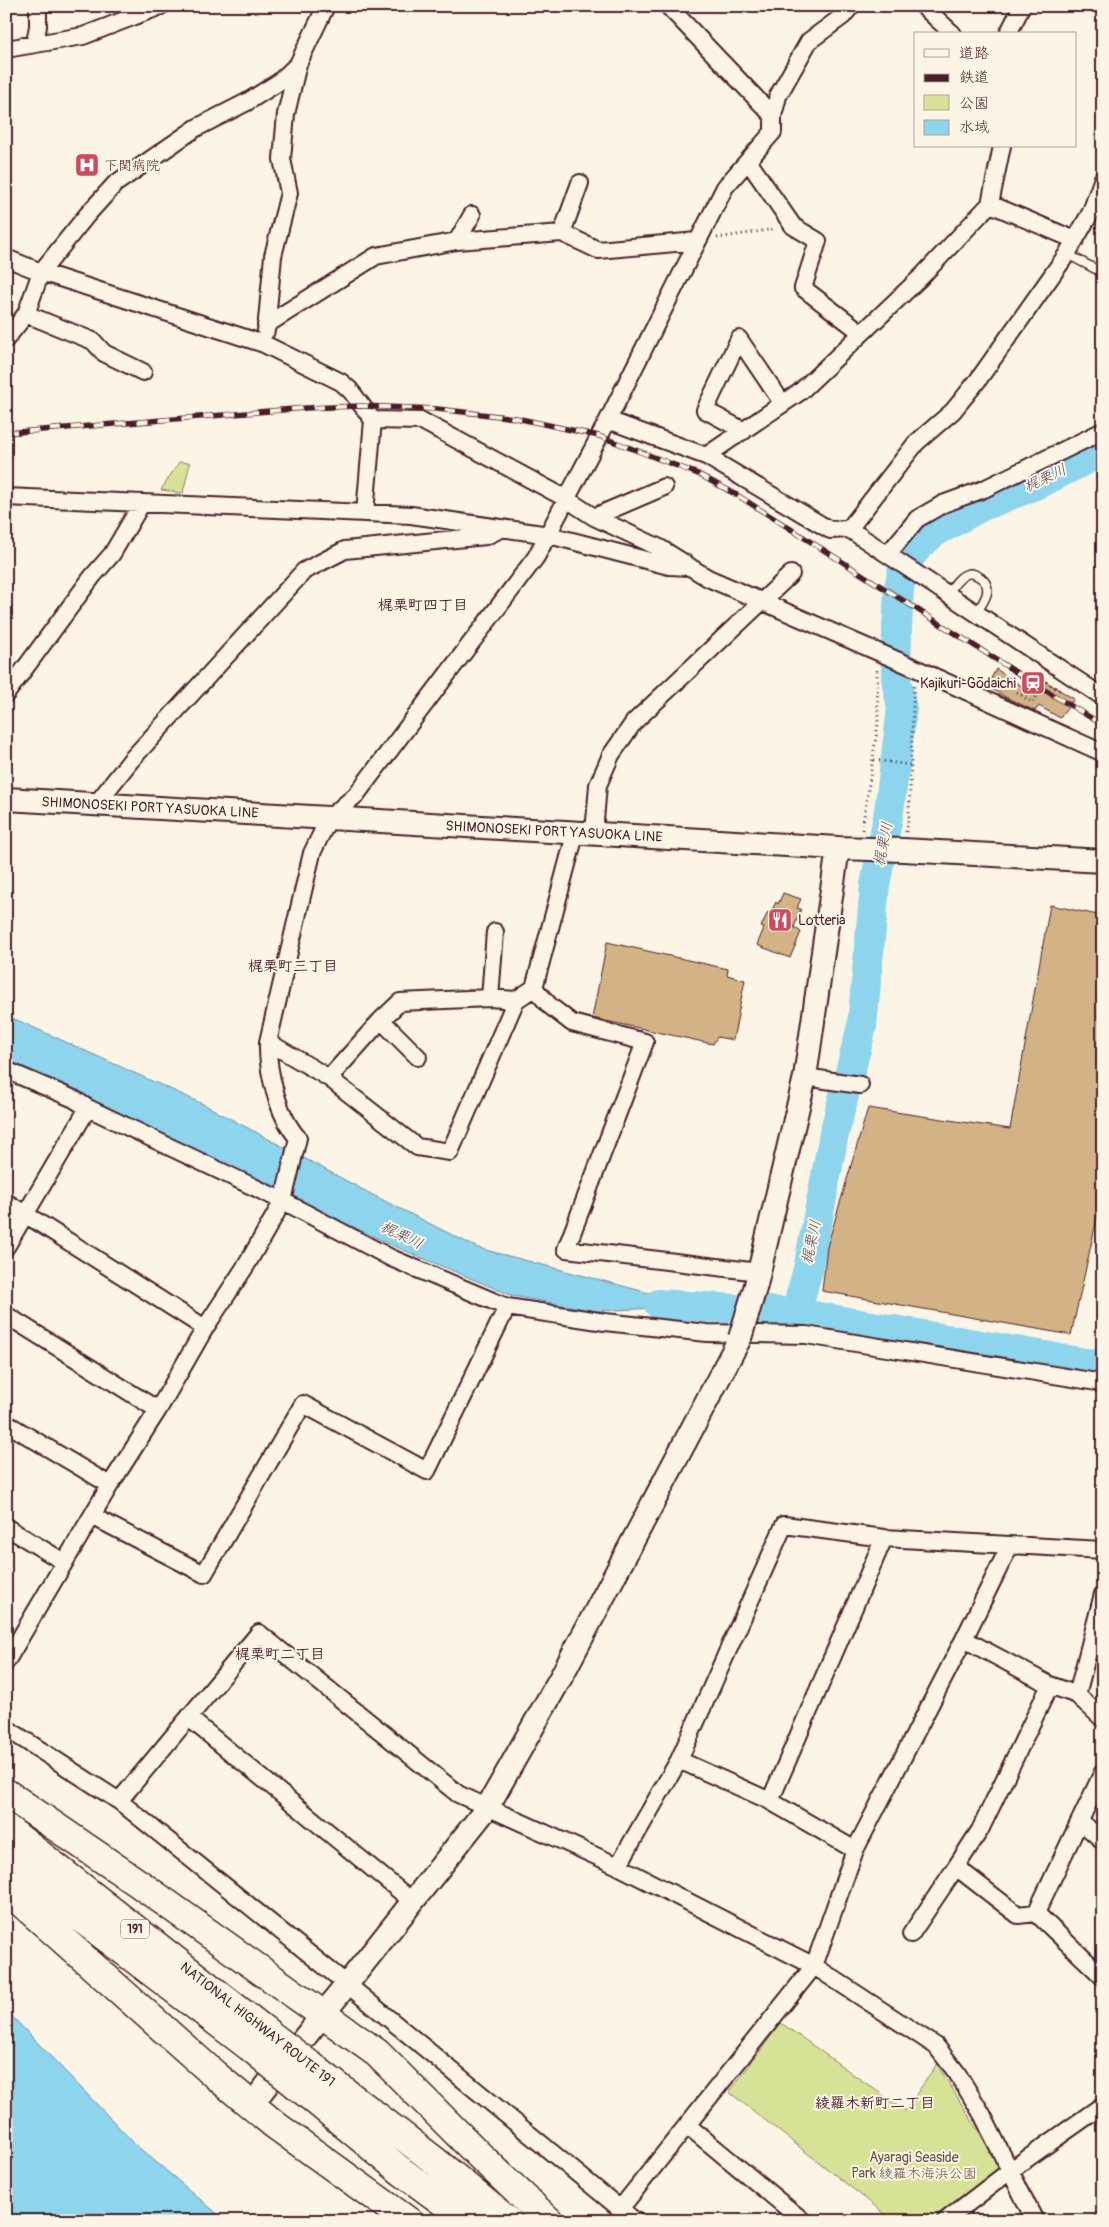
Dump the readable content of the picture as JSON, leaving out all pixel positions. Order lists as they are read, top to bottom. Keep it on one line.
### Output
{"streets":{"highway":["191","NATIONAL HIGHWAY ROUTE 191"],"street":["SHIMONOSEKI PORT YASUOKA LINE"]},"districts":["梶栗町四丁目","梶栗町三丁目","梶栗町二丁目","綾羅木新町二丁目"],"water":["梶栗川"],"parks":["Ayaragi Seaside Park 綾羅木海浜公園"],"places":{"hospital":["下関病院"],"station":["Kajikuri-Gōdaichi"],"restaurant":["Lotteria"]},"legend":["道路","鉄道","公園","水域"]}
